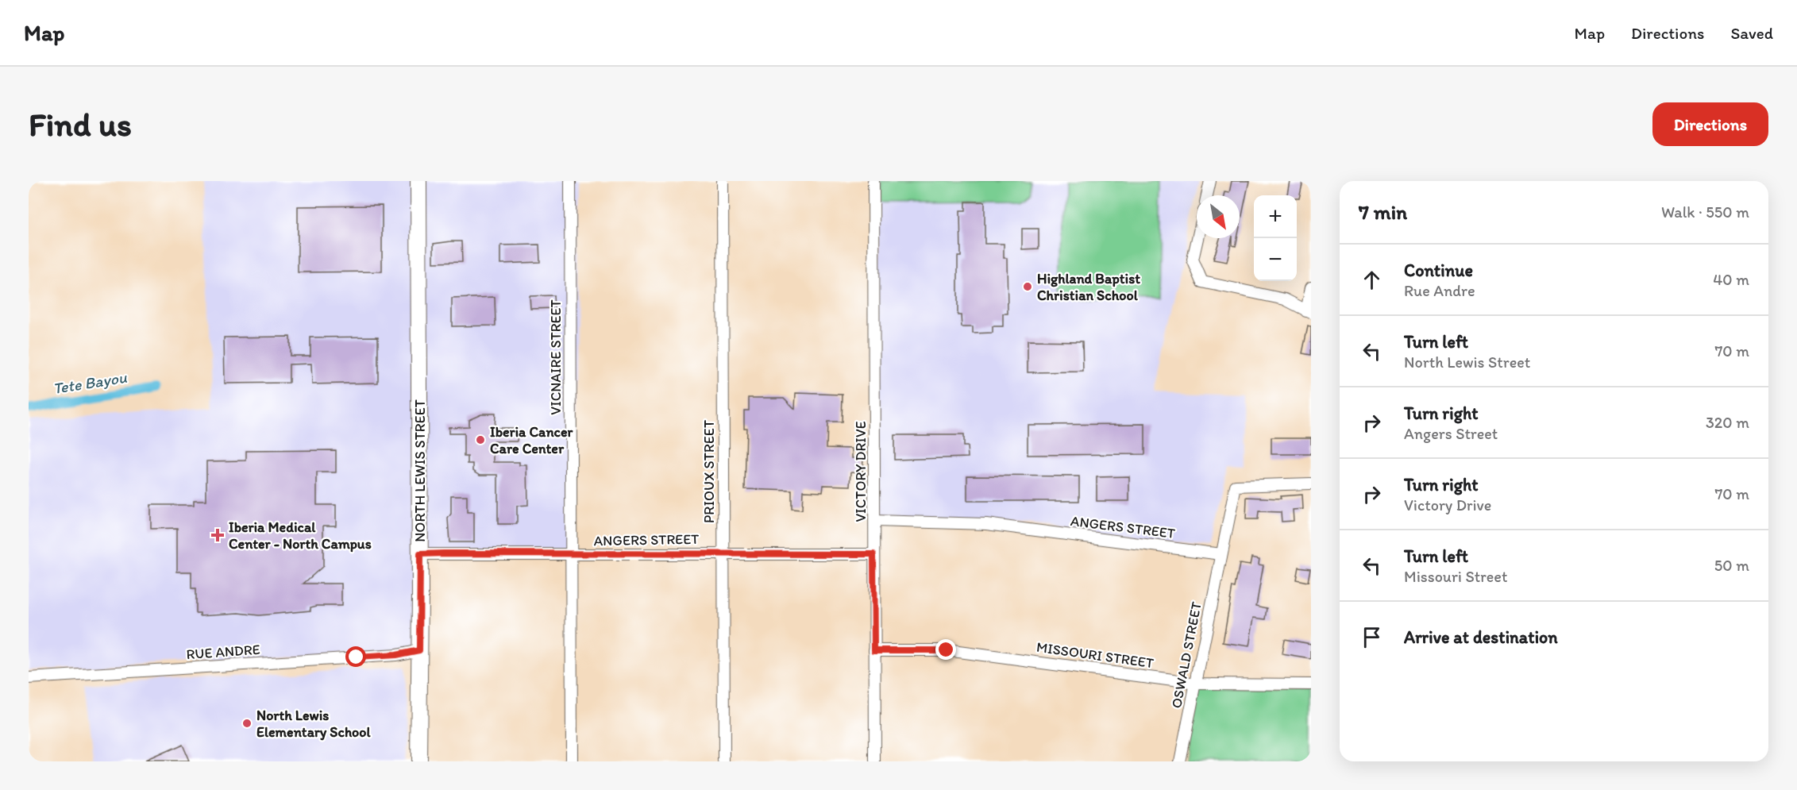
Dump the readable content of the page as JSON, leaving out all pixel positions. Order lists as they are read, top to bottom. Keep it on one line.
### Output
{"streets":{"main road":["NORTH LEWIS STREET"],"street":["VICNAIRE STREET","PRIOUX STREET","VICTORY DRIVE","ANGERS STREET","RUE ANDRE","MISSOURI STREET","OSWALD STREET"]},"crossings":[["VICNAIRE STREET","ANGERS STREET"],["NORTH LEWIS STREET","ANGERS STREET"],["NORTH LEWIS STREET","RUE ANDRE"],["PRIOUX STREET","ANGERS STREET"],["VICTORY DRIVE","ANGERS STREET"],["VICTORY DRIVE","MISSOURI STREET"],["ANGERS STREET","OSWALD STREET"],["MISSOURI STREET","OSWALD STREET"]],"water":["Tete Bayou"],"places":{"other":["Highland Baptist Christian School","Iberia Cancer Care Center","North Lewis Elementary School"],"health":["Iberia Medical Center - North Campus"]},"north":"bottom right","page":{"header":"Map","nav":["Map","Directions","Saved"],"buttons":"Directions","title":"Find us","heading":["7 min","Walk · 550 m"],"map_buttons":["+","−"],"list":[["Continue","Rue Andre","40 m"],["Turn left","North Lewis Street","70 m"],["Turn right","Angers Street","320 m"],["Turn right","Victory Drive","70 m"],["Turn left","Missouri Street","50 m"],"Arrive at destination"]}}
